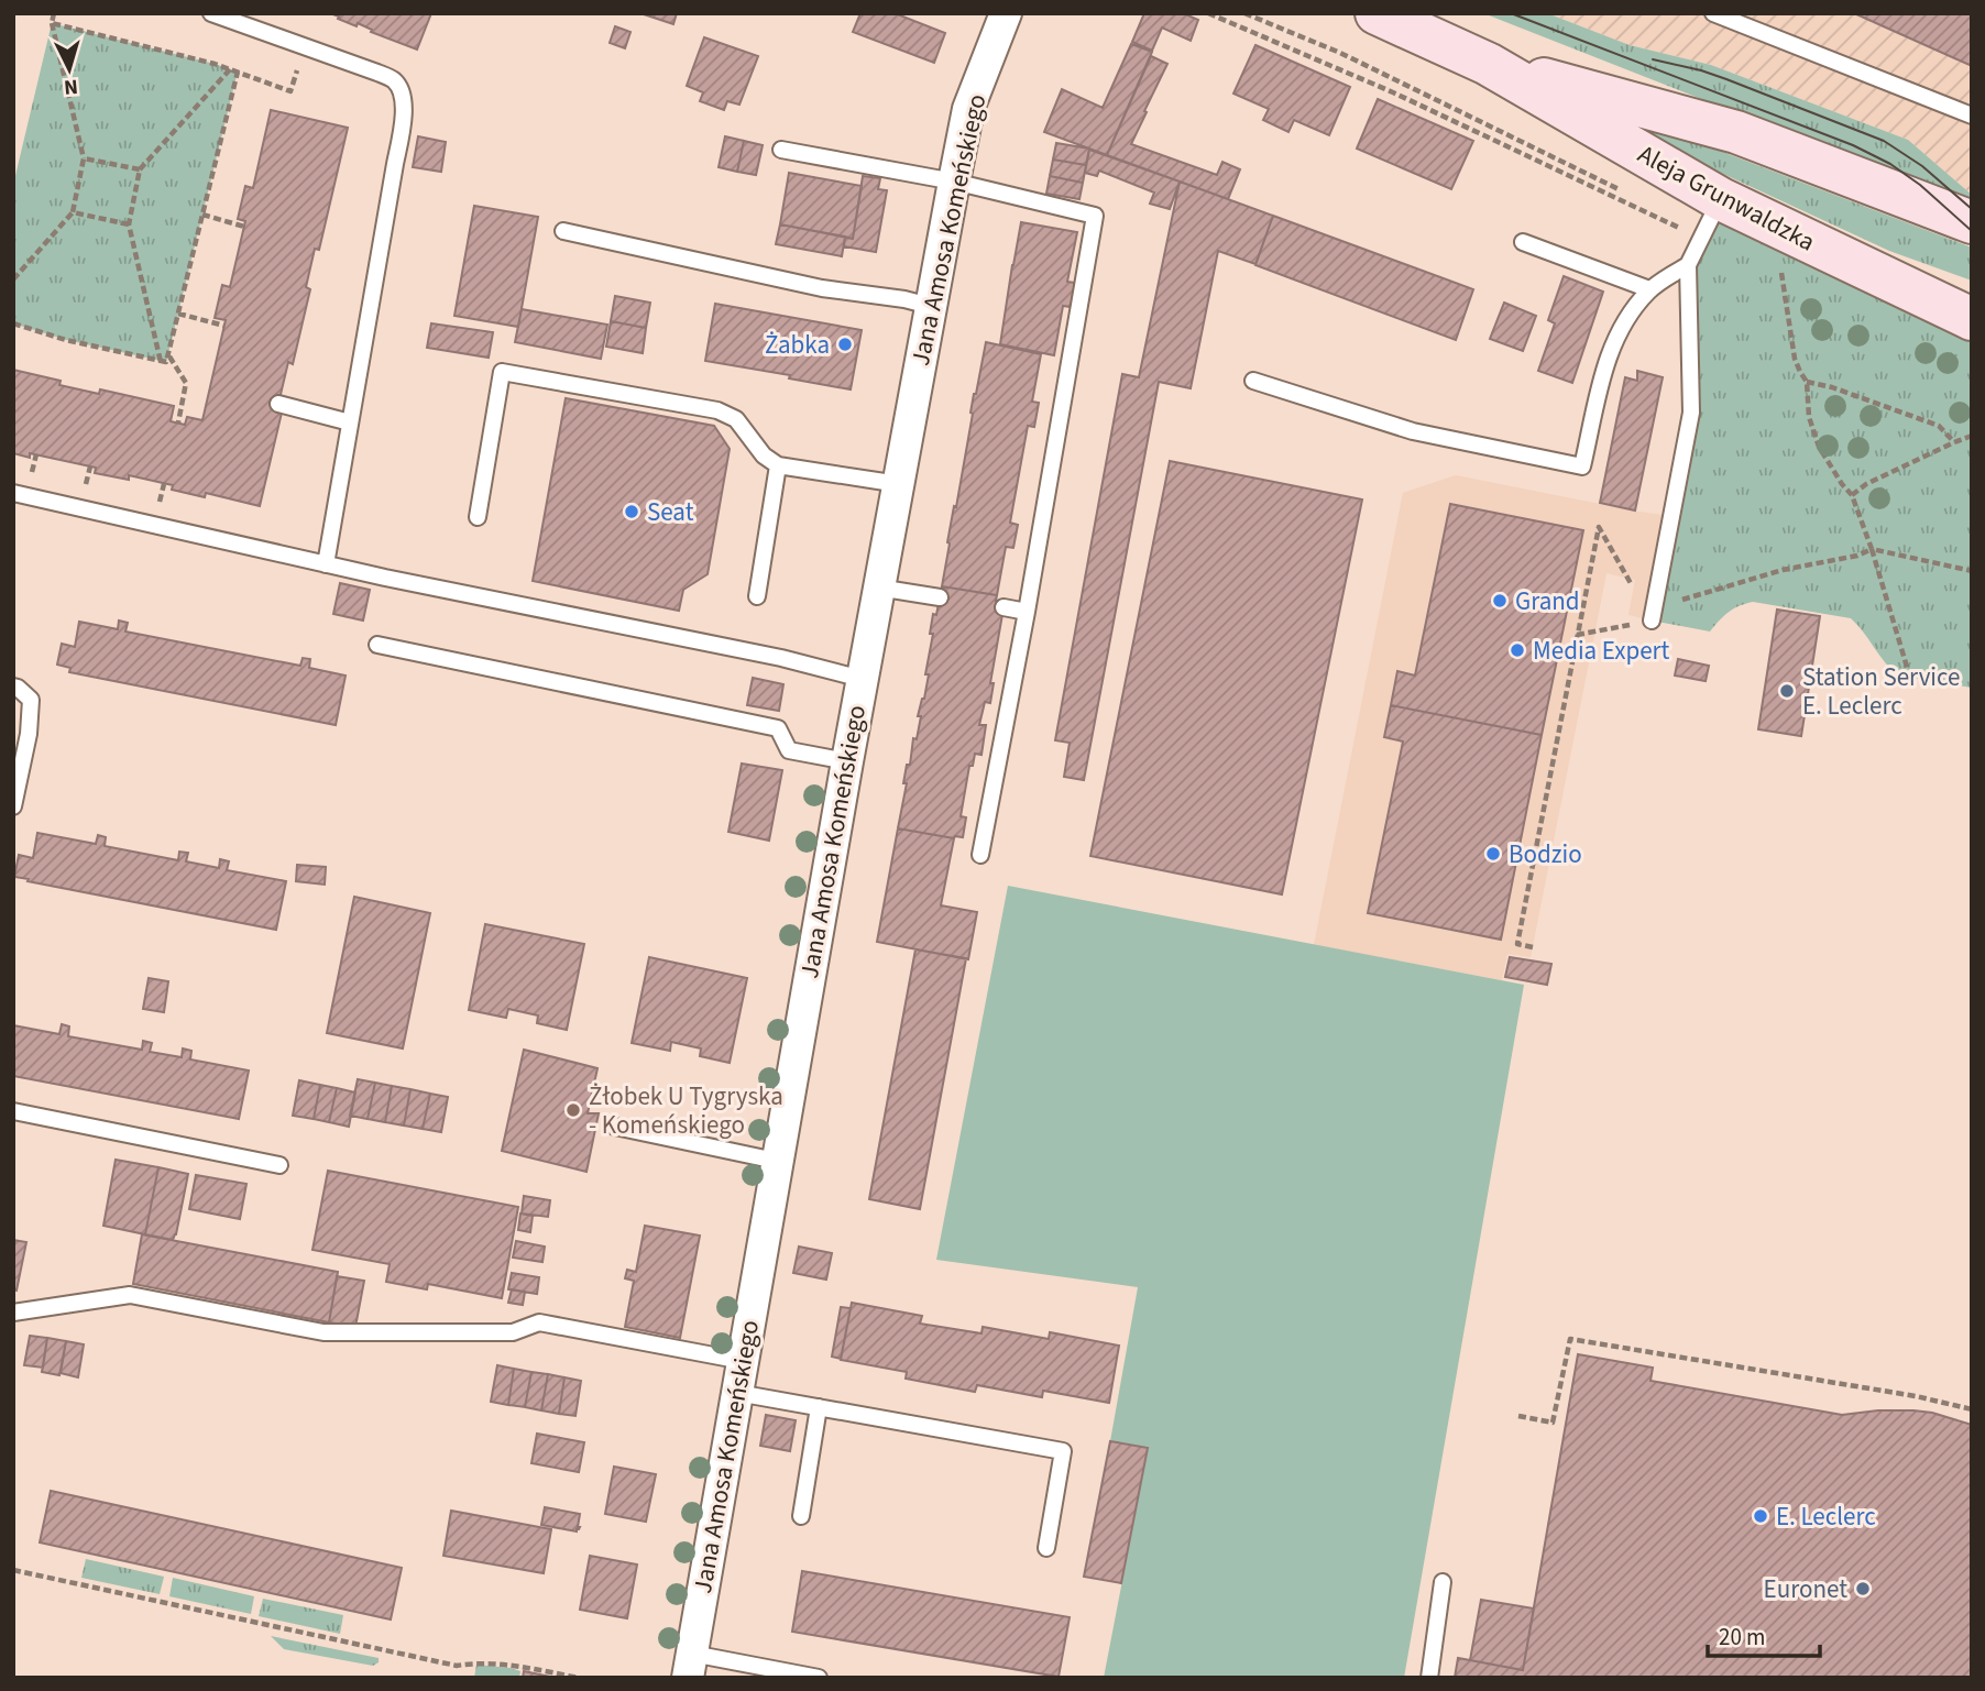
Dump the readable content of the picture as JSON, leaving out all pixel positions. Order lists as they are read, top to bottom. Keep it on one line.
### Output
{"streets":{"main road":["Aleja Grunwaldzka"],"street":["Jana Amosa Komeńskiego"]},"places":["Żabka","Seat","Grand","Media Expert","Station Service E. Leclerc","Bodzio","Żłobek U Tygryska - Komeńskiego","E. Leclerc","Euronet"],"scale_bar":"20 m","north":"bottom"}
